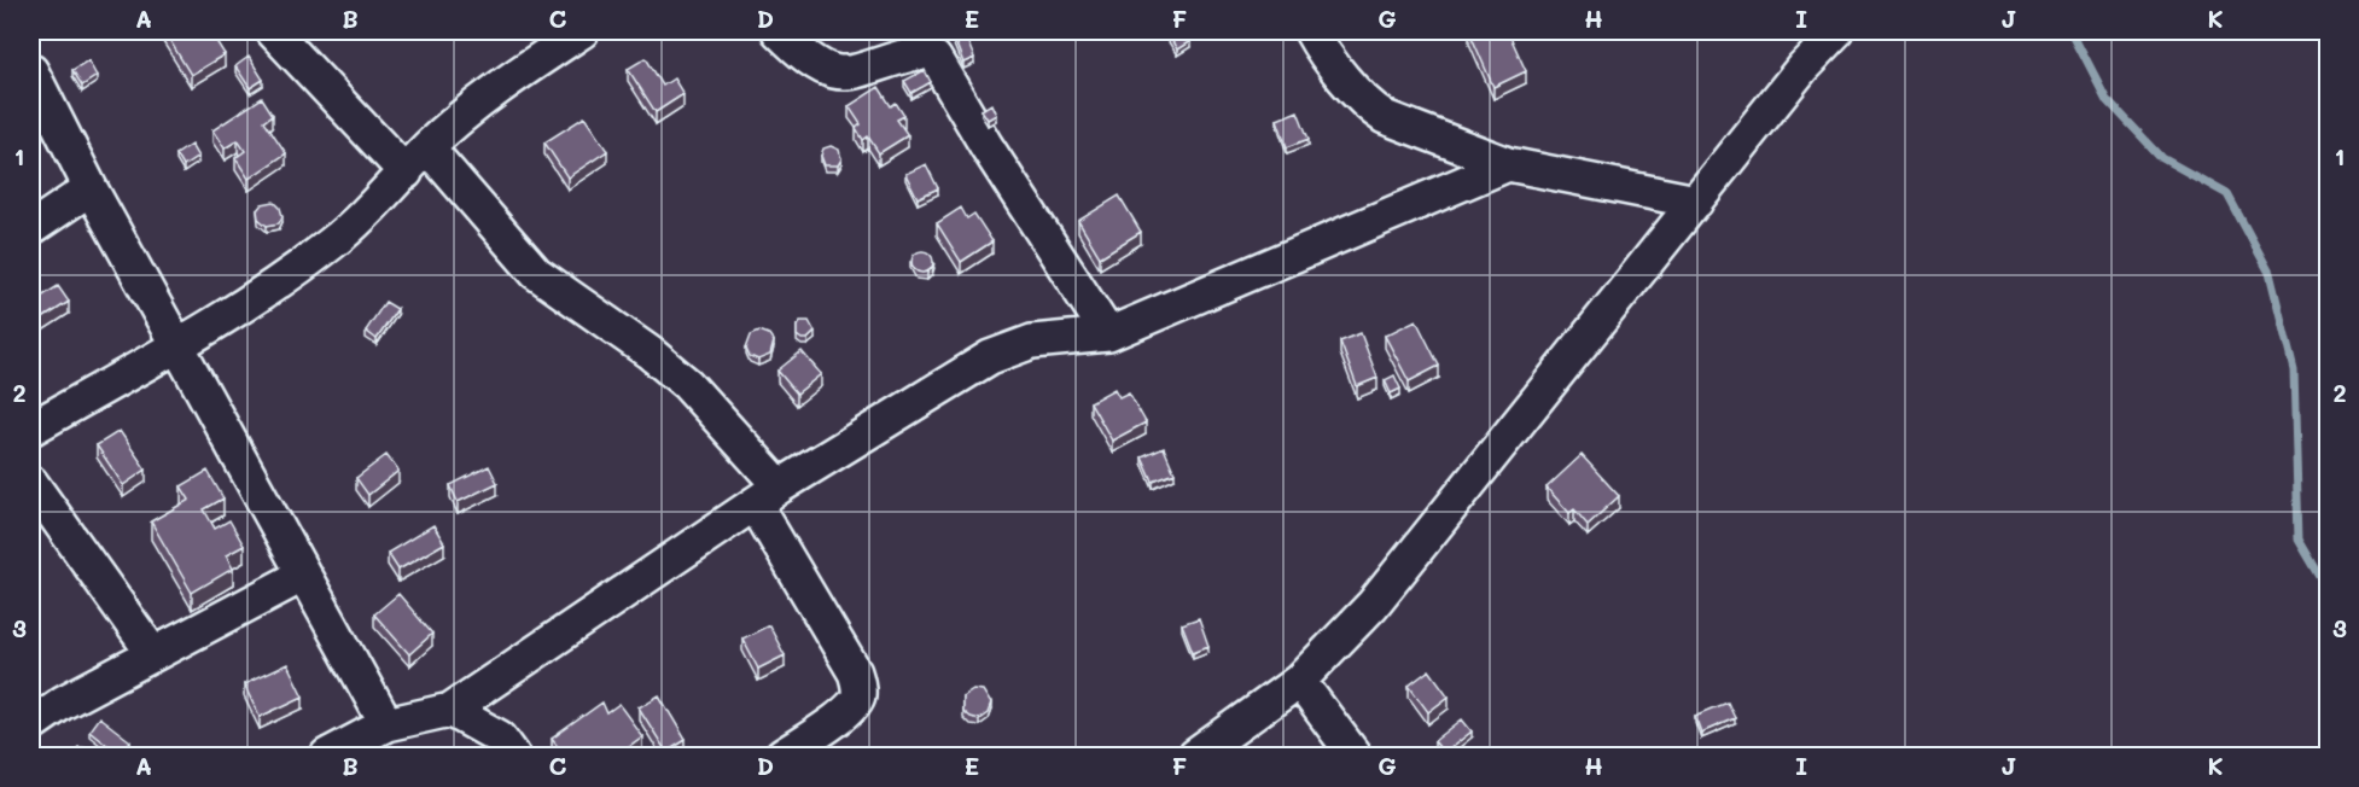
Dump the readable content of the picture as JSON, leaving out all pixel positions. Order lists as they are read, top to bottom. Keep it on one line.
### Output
{"grid":{"columns":["A","B","C","D","E","F","G","H","I","J","K"],"rows":["1","2","3"]}}
